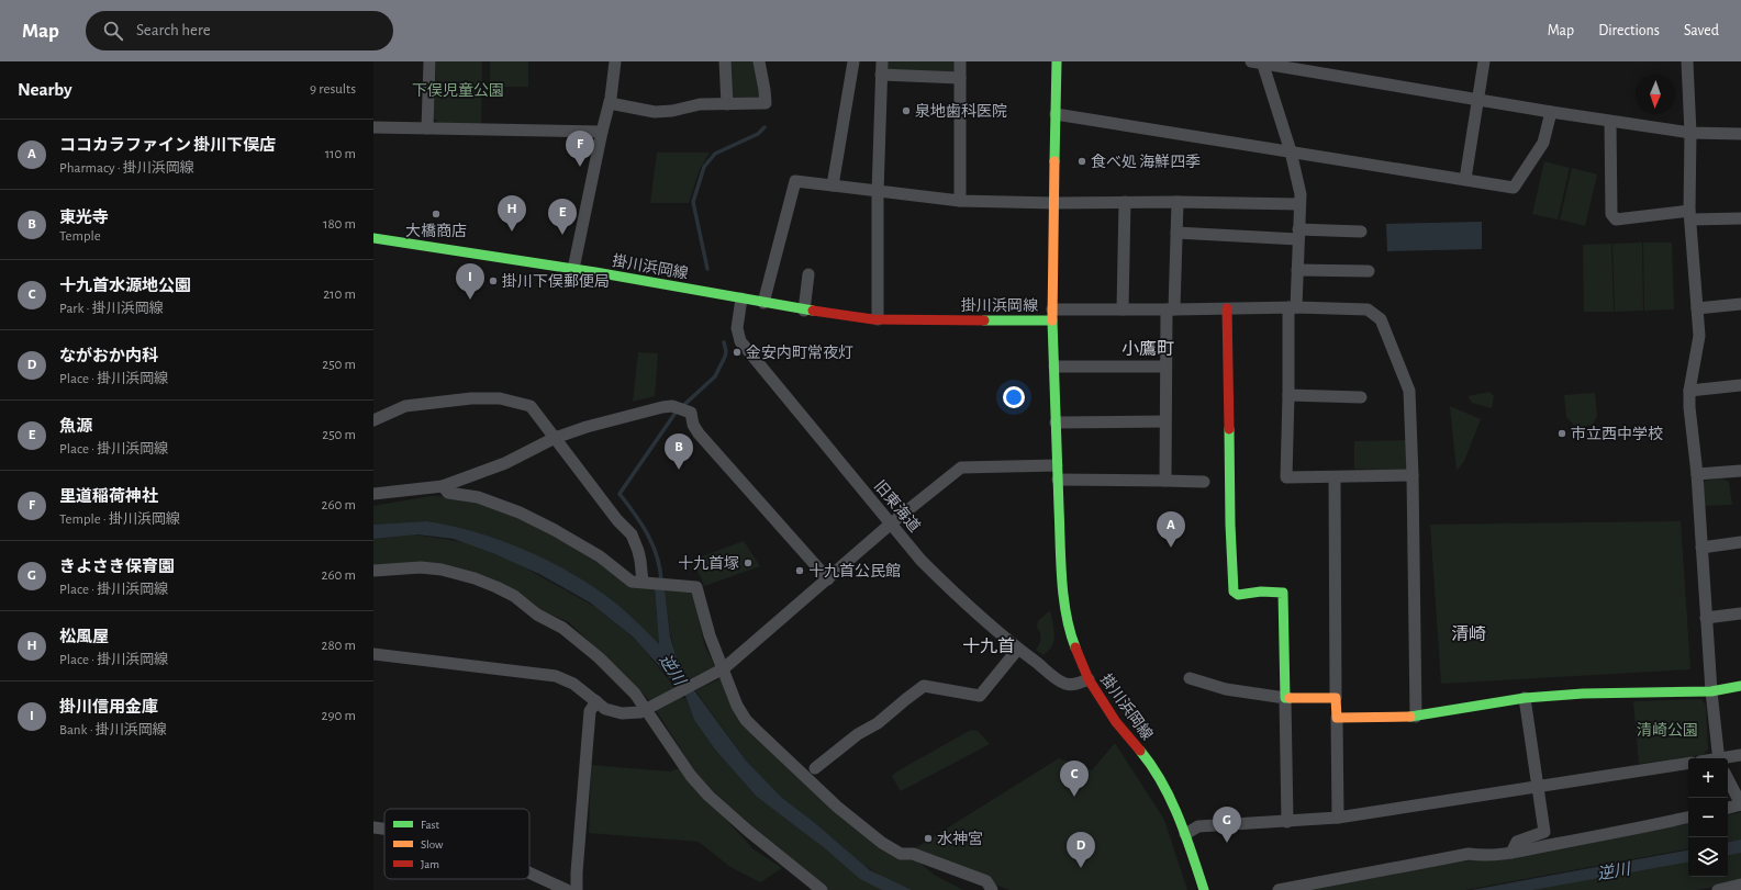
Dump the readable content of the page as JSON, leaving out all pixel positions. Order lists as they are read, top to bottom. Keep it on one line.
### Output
{"streets":{"main road":["掛川浜岡線"],"street":["旧東海道"]},"crossings":[["掛川浜岡線","旧東海道"]],"districts":["小鷹町","清崎","十九首"],"water":["逆川"],"parks":["下俣児童公園","清崎公園"],"places":["泉地歯科医院","食べ処 海鮮四季","大橋商店","掛川下俣郵便局","金安内町常夜灯","市立西中学校","十九首塚","十九首公民館","水神宮"],"legend":["Fast","Slow","Jam"],"north":"bottom","page":{"header":"Map","search":"Search here","nav":["Map","Directions","Saved"],"heading":["Nearby","9 results"],"list":[{"mark":"A","name":"ココカラファイン 掛川下俣店","note":"Pharmacy · 掛川浜岡線","value":"110 m"},{"mark":"B","name":"東光寺","note":"Temple","value":"180 m"},{"mark":"C","name":"十九首水源地公園","note":"Park · 掛川浜岡線","value":"210 m"},{"mark":"D","name":"ながおか内科","note":"Place · 掛川浜岡線","value":"250 m"},{"mark":"E","name":"魚源","note":"Place · 掛川浜岡線","value":"250 m"},{"mark":"F","name":"里道稲荷神社","note":"Temple · 掛川浜岡線","value":"260 m"},{"mark":"G","name":"きよさき保育園","note":"Place · 掛川浜岡線","value":"260 m"},{"mark":"H","name":"松風屋","note":"Place · 掛川浜岡線","value":"280 m"},{"mark":"I","name":"掛川信用金庫","note":"Bank · 掛川浜岡線","value":"290 m"}],"pins":["F","H","E","I","B","A","C","G","D"],"map_buttons":["+","−"]}}
